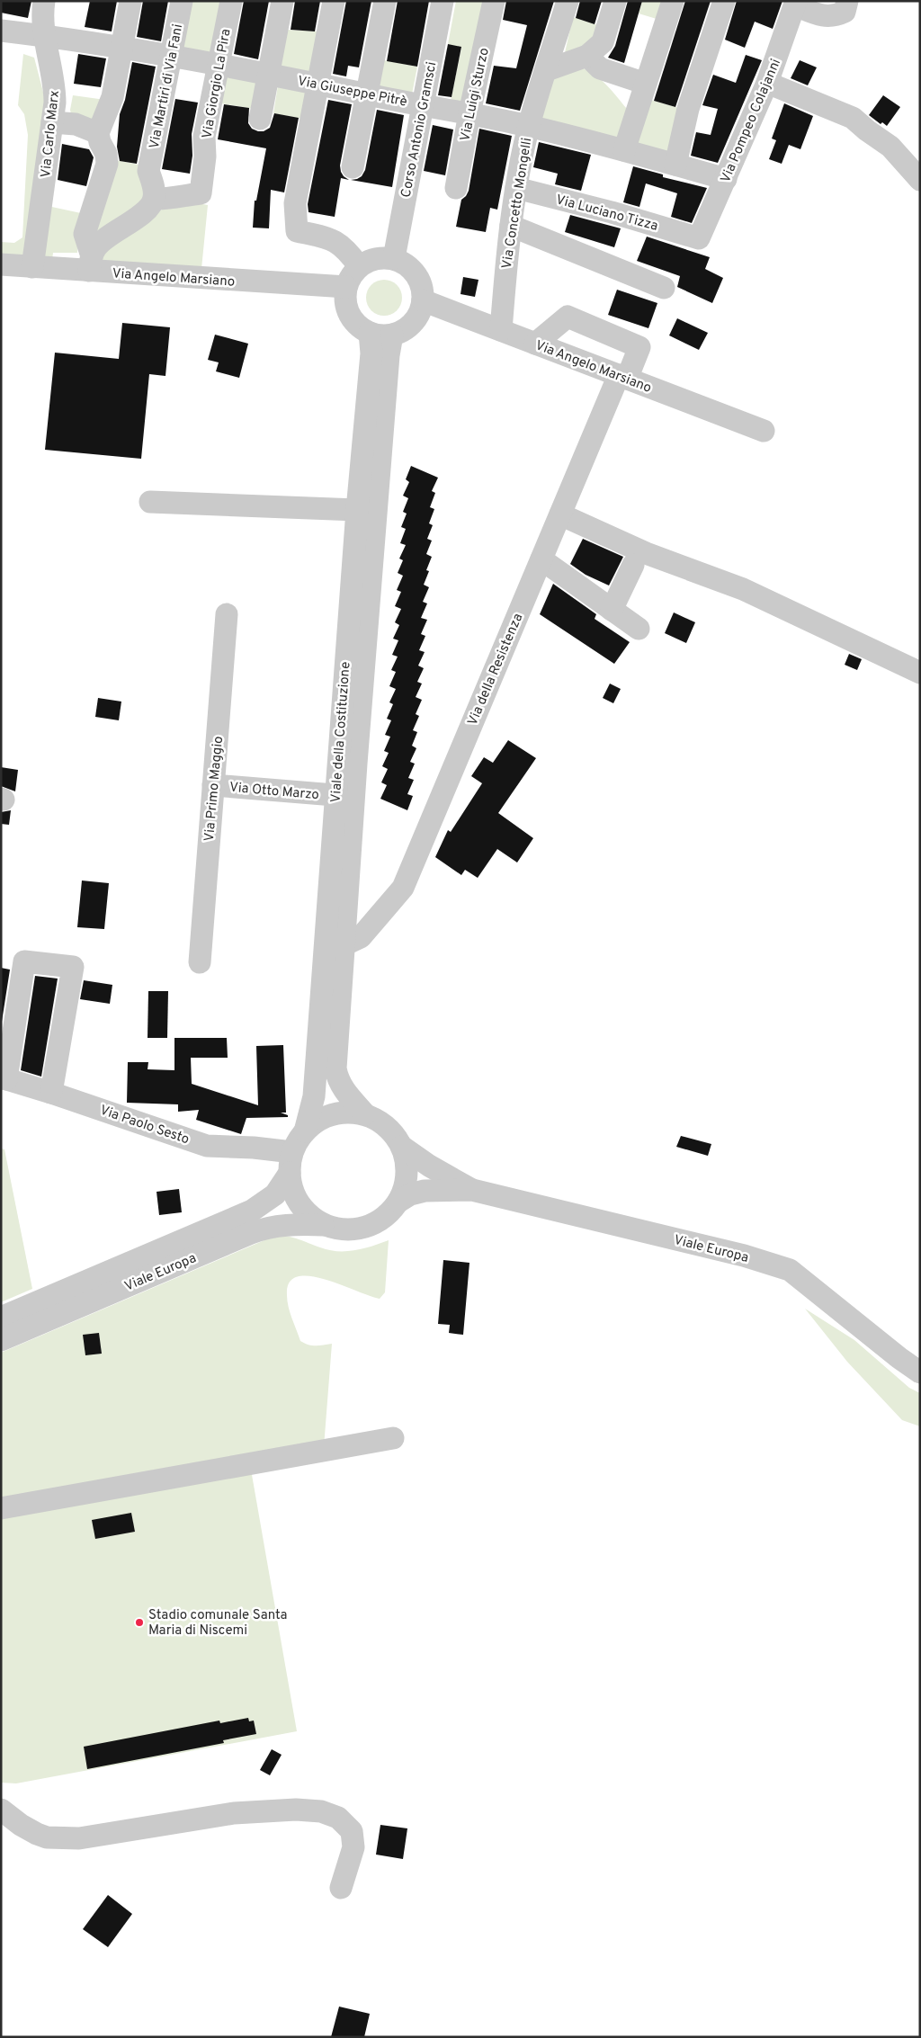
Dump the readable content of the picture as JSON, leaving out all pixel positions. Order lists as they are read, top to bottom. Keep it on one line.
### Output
{"streets":{"street":["Via Giorgio La Pira","Via Martiri di Via Fani","Via Giuseppe Pitrè","Via Luigi Sturzo","Via Pompeo Colajanni","Corso Antonio Gramsci","Via Carlo Marx","Via Concetto Mongelli","Via Luciano Tizza","Via Angelo Marsiano","Via della Resistenza","Viale della Costituzione","Via Primo Maggio","Via Otto Marzo","Via Paolo Sesto","Viale Europa"]},"crossings":[["Via Giorgio La Pira","Via Martiri di Via Fani"],["Via Giorgio La Pira","Via Giuseppe Pitrè"],["Via Martiri di Via Fani","Via Giuseppe Pitrè"],["Via Giuseppe Pitrè","Via Luigi Sturzo"],["Via Giuseppe Pitrè","Via Pompeo Colajanni"],["Via Giuseppe Pitrè","Corso Antonio Gramsci"],["Via Giuseppe Pitrè","Via Carlo Marx"],["Via Giuseppe Pitrè","Via Concetto Mongelli"],["Via Pompeo Colajanni","Via Luciano Tizza"],["Corso Antonio Gramsci","Via Angelo Marsiano"],["Corso Antonio Gramsci","Viale della Costituzione"],["Via Carlo Marx","Via Angelo Marsiano"],["Via Concetto Mongelli","Via Luciano Tizza"],["Via Concetto Mongelli","Via Angelo Marsiano"],["Via Angelo Marsiano","Via della Resistenza"],["Via Angelo Marsiano","Viale della Costituzione"],["Via della Resistenza","Viale della Costituzione"],["Viale della Costituzione","Via Otto Marzo"],["Viale della Costituzione","Via Paolo Sesto"],["Viale della Costituzione","Viale Europa"],["Via Primo Maggio","Via Otto Marzo"],["Via Paolo Sesto","Viale Europa"]],"places":["Stadio comunale Santa Maria di Niscemi"]}
